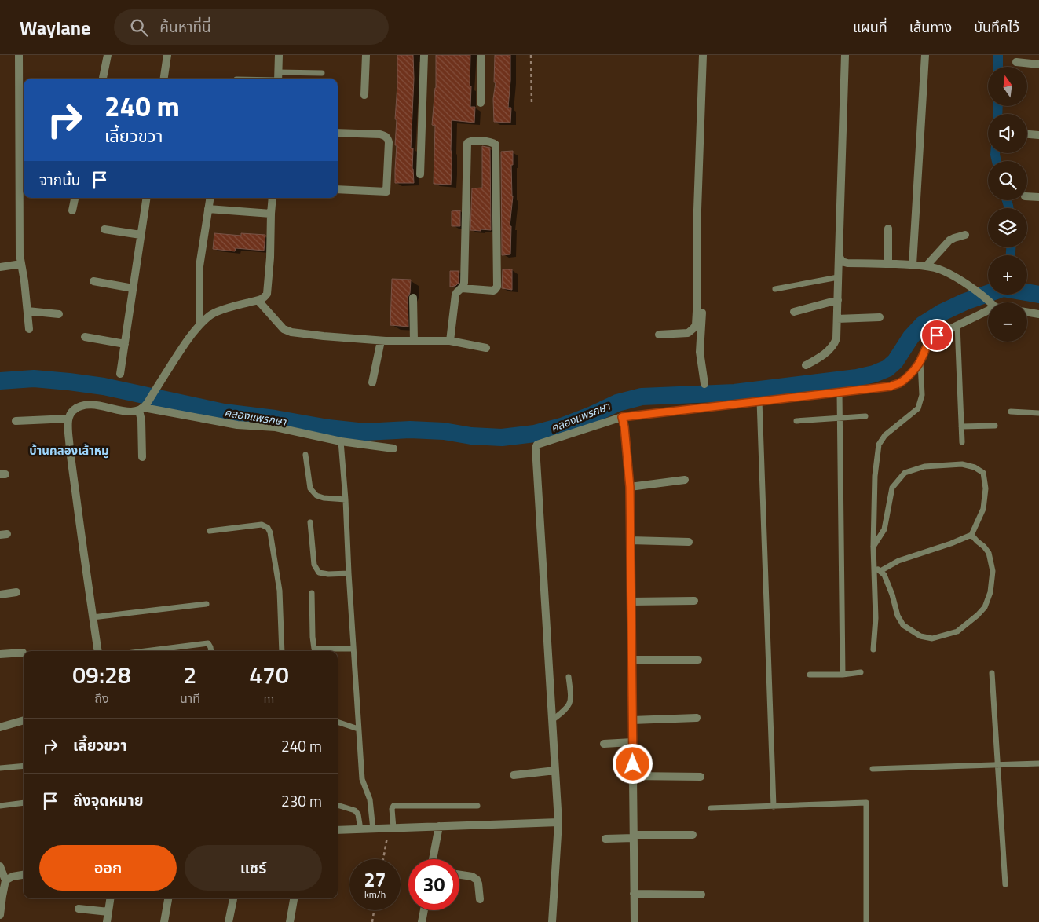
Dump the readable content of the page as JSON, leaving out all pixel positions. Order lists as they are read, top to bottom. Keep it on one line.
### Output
{"districts":["บ้านคลองเล้าหมู"],"water":["คลองแพรกษา"],"north":"top","page":{"header":"Waylane","search":"ค้นหาที่นี่","nav":["แผนที่","เส้นทาง","บันทึกไว้"],"map_buttons":["+","−"],"turn":["240 m","เลี้ยวขวา"],"then":"จากนั้น","eta":["09:28","ถึง","2","นาที","470","m"],"list":[{"name":"เลี้ยวขวา","value":"240 m"},{"name":"ถึงจุดหมาย","value":"230 m"}],"buttons":["ออก","แชร์"],"speed":"27 km/h","limit":"30"}}
